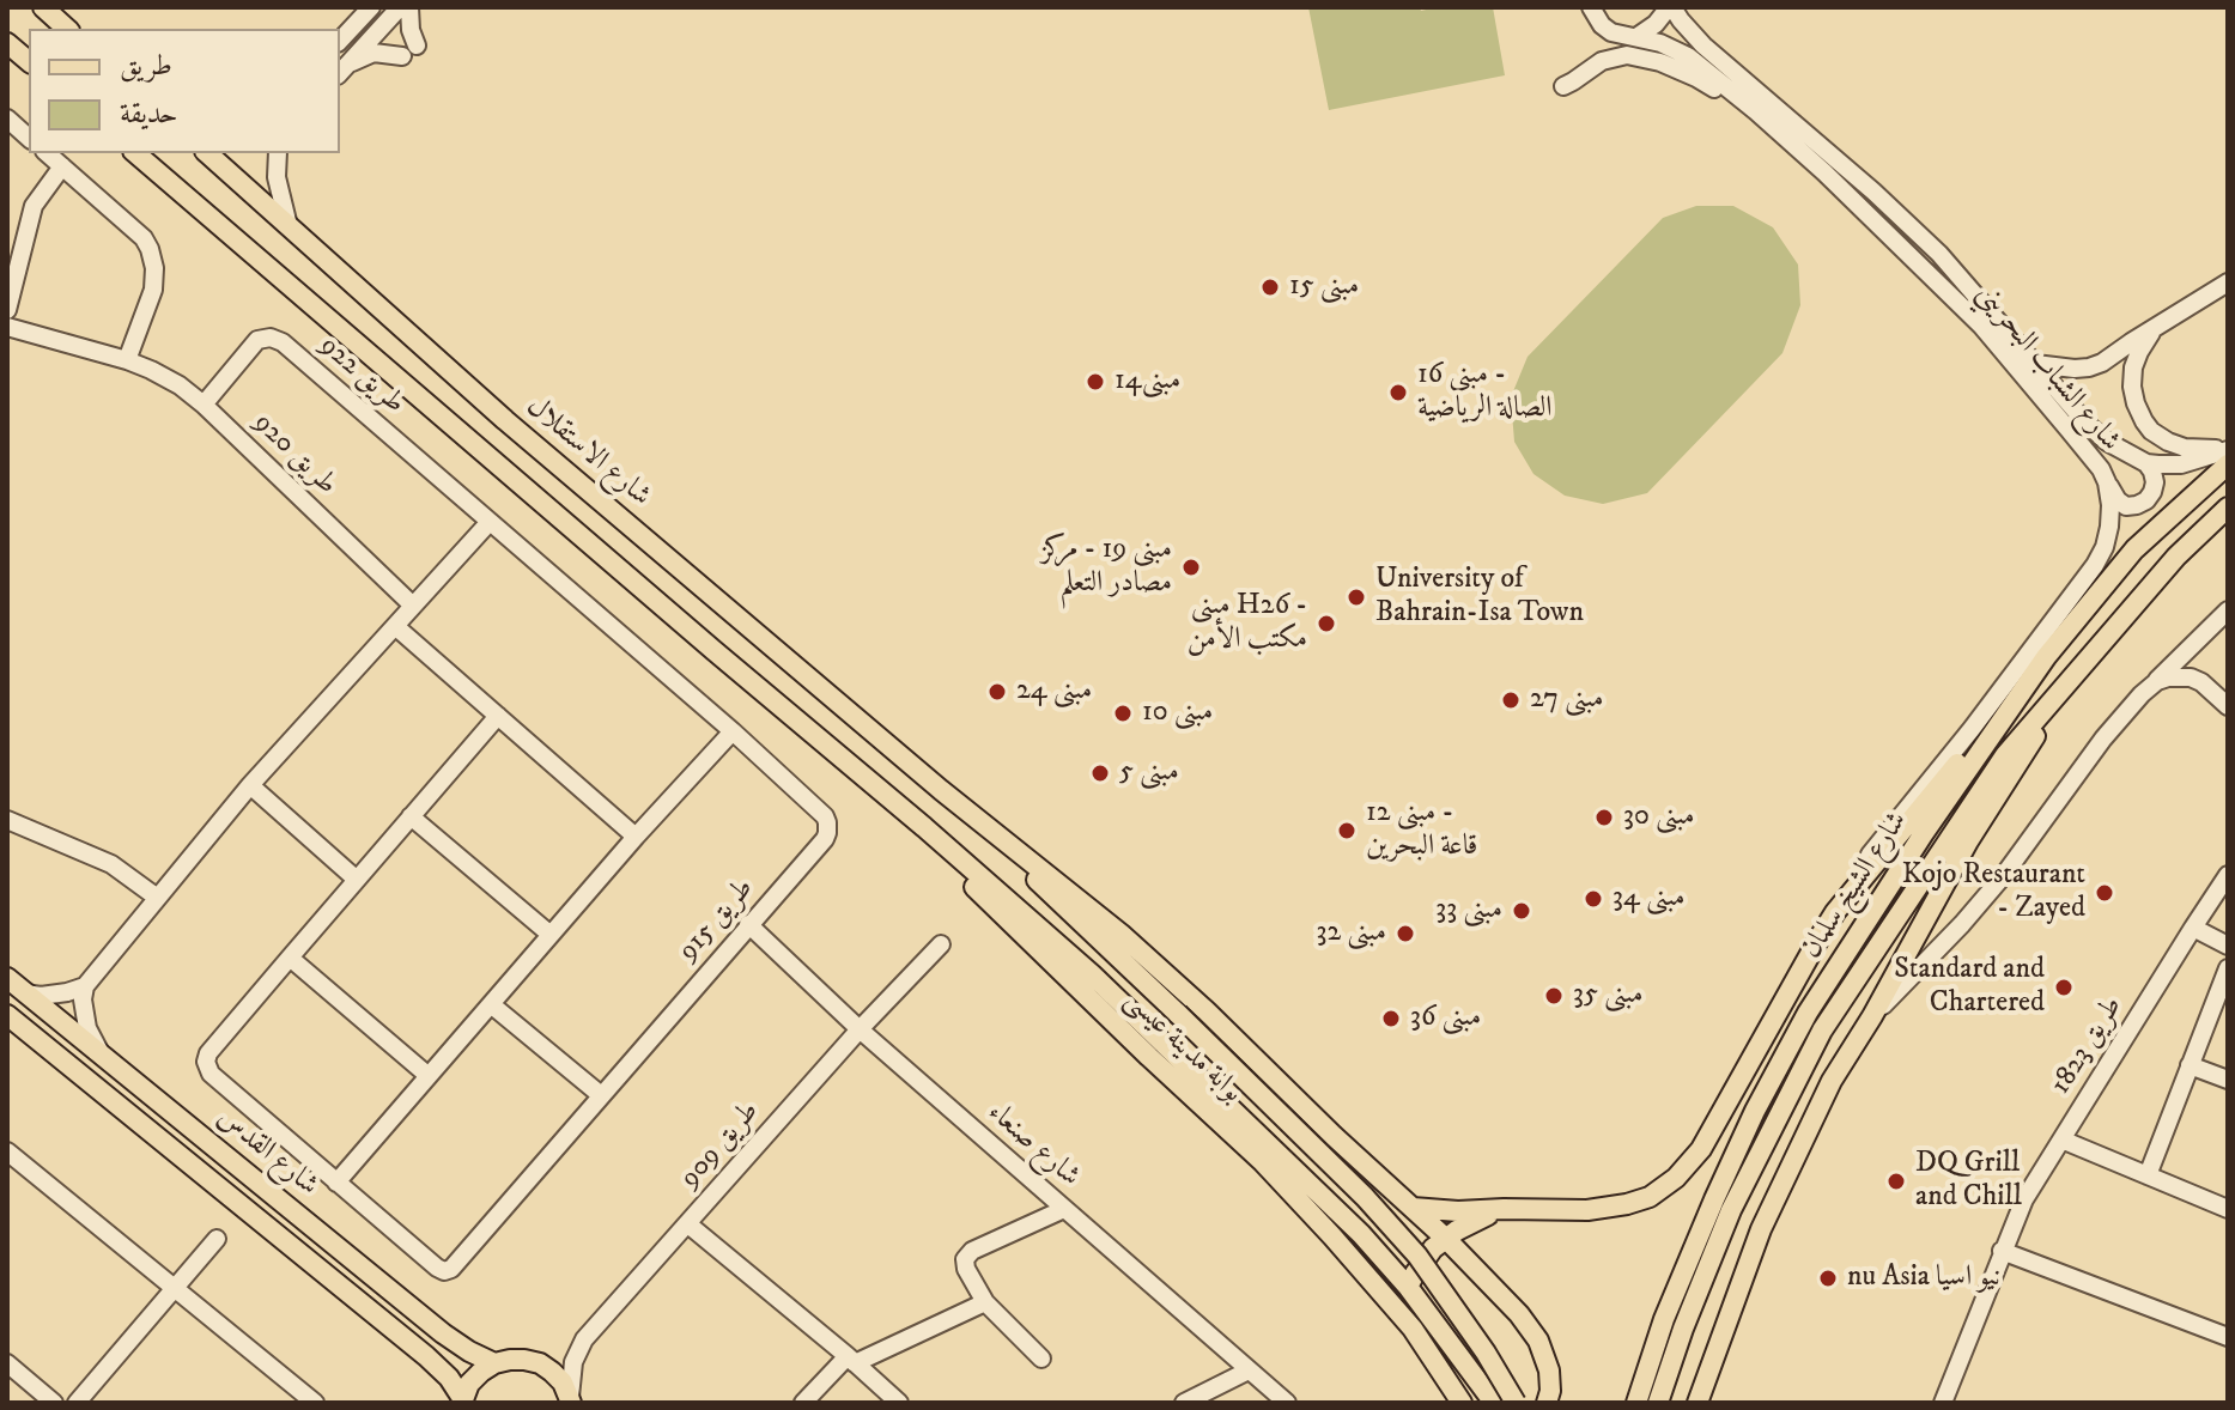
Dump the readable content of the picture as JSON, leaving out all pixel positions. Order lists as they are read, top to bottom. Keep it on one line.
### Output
{"streets":{"main road":["شارع الاستقلال","شارع الشيخ سلمان","بوابة مدينة عيسى","شارع القدس"],"street":["شارع الشباب البحريني","طريق 922","طريق 920","طريق 915","طريق 1823","طريق 909","شارع صنعاء"]},"crossings":[["طريق 922","طريق 920"],["طريق 922","طريق 915"],["شارع الاستقلال","بوابة مدينة عيسى"],["طريق 915","شارع صنعاء"],["طريق 909","شارع صنعاء"]],"places":["مبنى 15","مبنى14","مبنى 16 - الصالة الرياضية","مبنى 19 - مركز مصادر التعلم","University of Bahrain-Isa Town","مبنى H26 - مكتب الأمن","مبنى 24","مبنى 27","مبنى 10","مبنى 5","مبنى 30","مبنى 12 - قاعة البحرين","Kojo Restaurant - Zayed","مبنى 34","مبنى 33","مبنى 32","Standard and Chartered","مبنى 35","مبنى 36","DQ Grill and Chill","nu Asia نيو اسيا"],"legend":["طريق","حديقة"]}
